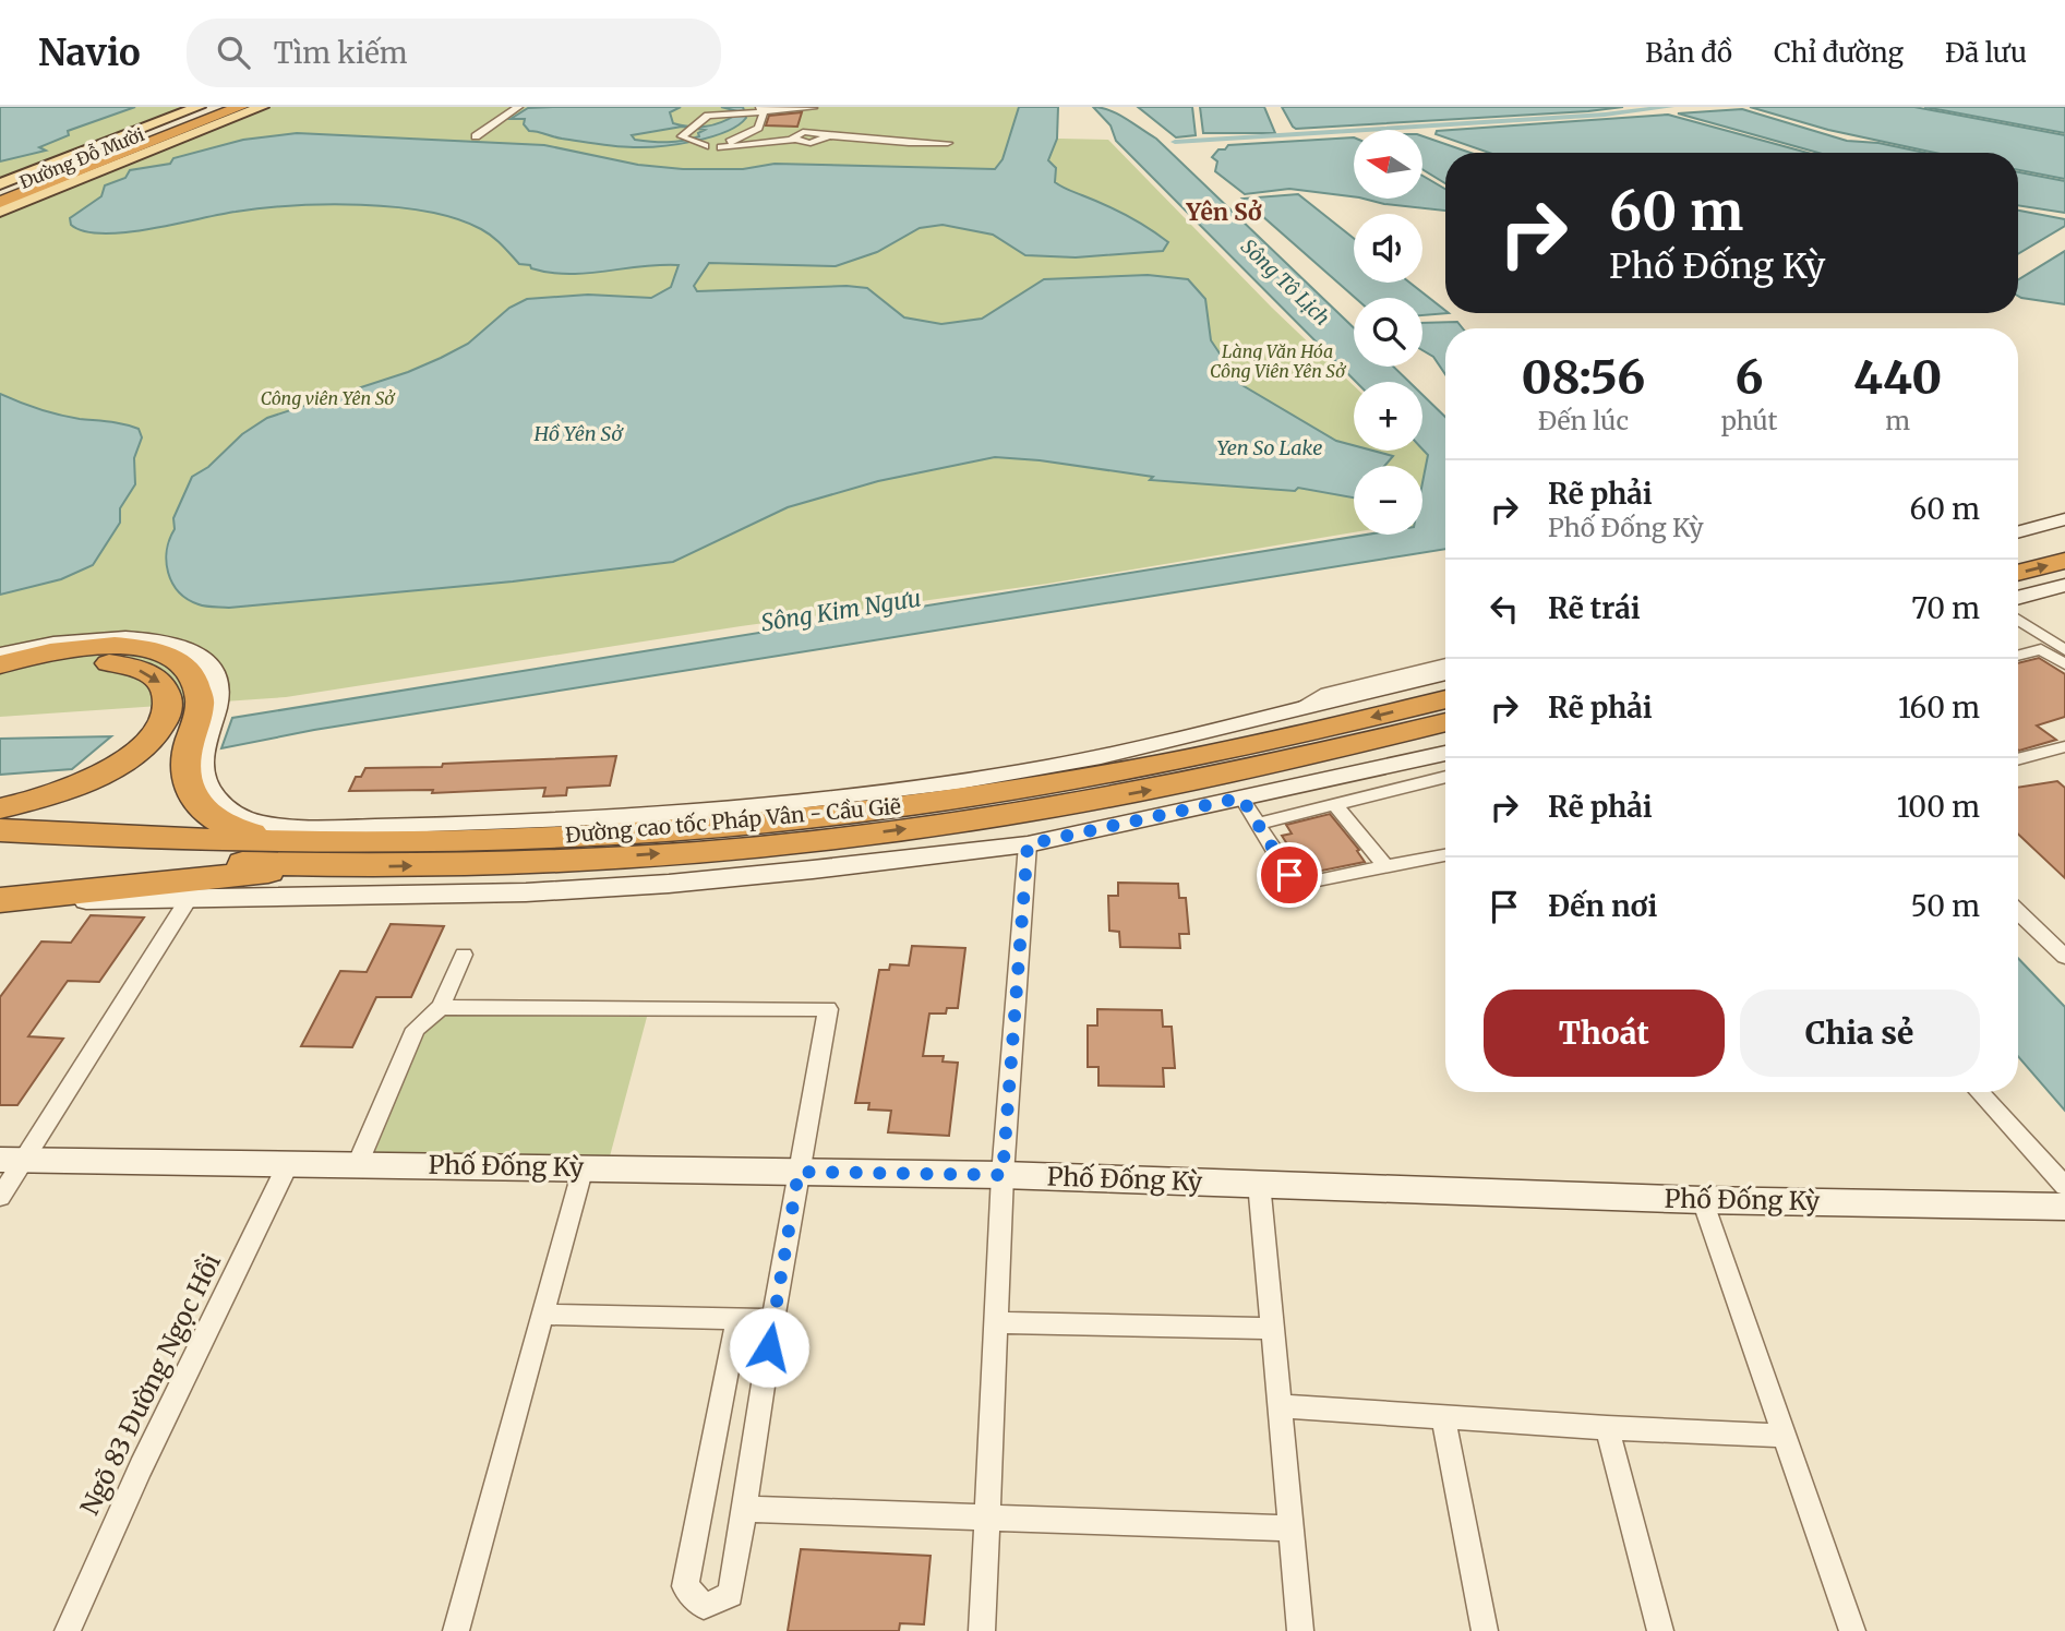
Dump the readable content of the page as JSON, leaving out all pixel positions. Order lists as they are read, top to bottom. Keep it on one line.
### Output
{"streets":{"highway":["Đường cao tốc Pháp Vân - Cầu Giẽ"],"main road":["Đường Đỗ Mười"],"street":["Phố Đống Kỳ","Ngõ 83 Đường Ngọc Hồi"]},"crossings":[["Phố Đống Kỳ","Ngõ 83 Đường Ngọc Hồi"]],"districts":["Yên Sở"],"water":["Sông Tô Lịch","Hồ Yên Sở","Yen So Lake","Sông Kim Ngưu"],"parks":["Làng Văn Hóa Công Viên Yên Sở","Công viên Yên Sở"],"north":"left","page":{"header":"Navio","search":"Tìm kiếm","nav":["Bản đồ","Chỉ đường","Đã lưu"],"map_buttons":["+","−"],"turn":["60 m","Phố Đống Kỳ"],"eta":["08:56","Đến lúc","6","phút","440","m"],"list":[{"name":"Rẽ phải","note":"Phố Đống Kỳ","value":"60 m"},{"name":"Rẽ trái","value":"70 m"},{"name":"Rẽ phải","value":"160 m"},{"name":"Rẽ phải","value":"100 m"},{"name":"Đến nơi","value":"50 m"}],"buttons":["Thoát","Chia sẻ"]}}
